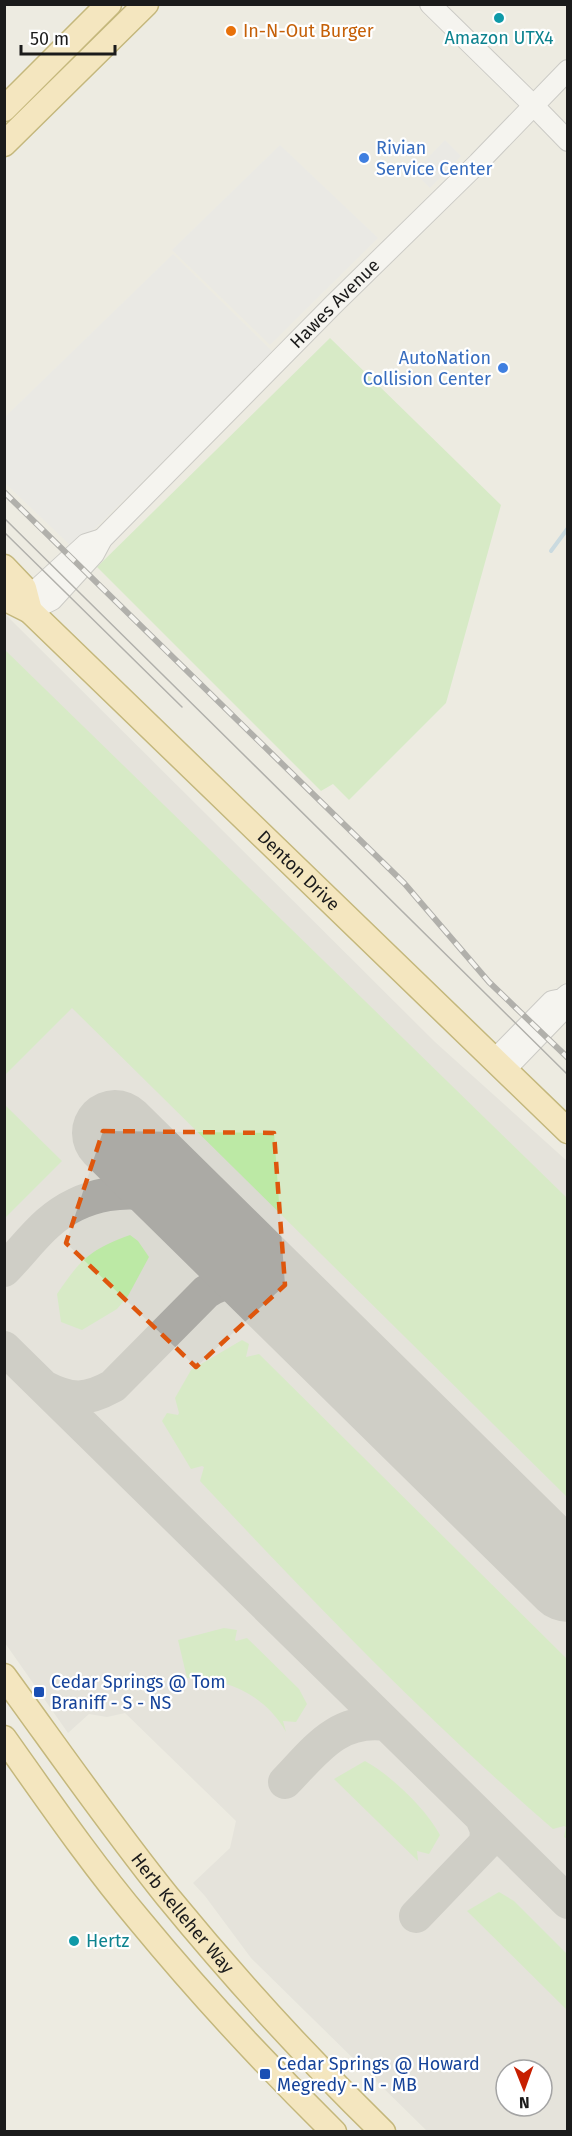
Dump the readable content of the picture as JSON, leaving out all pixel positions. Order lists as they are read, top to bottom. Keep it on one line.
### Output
{"streets":{"main road":["Denton Drive","Herb Kelleher Way"],"street":["Hawes Avenue"]},"crossings":[["Hawes Avenue","Denton Drive"]],"places":{"other":["Amazon UTX4","In-N-Out Burger","Rivian Service Center","AutoNation Collision Center","Hertz"],"transit":["Cedar Springs @ Tom Braniff - S - NS","Cedar Springs @ Howard Megredy - N - MB"]},"scale_bar":"50 m","north":"bottom"}
